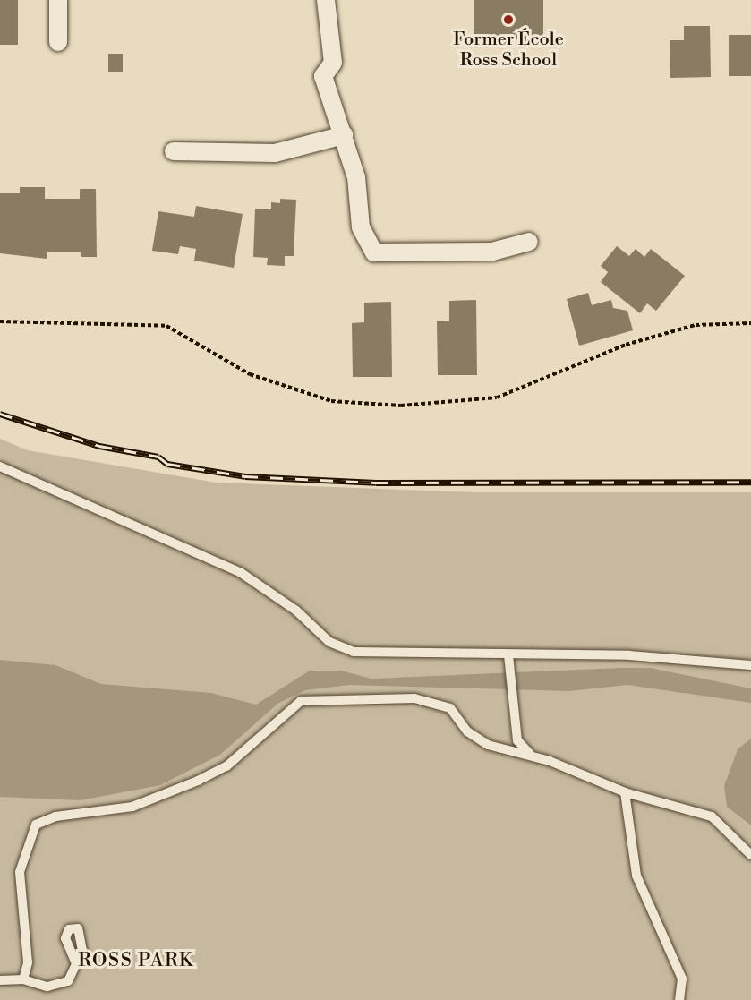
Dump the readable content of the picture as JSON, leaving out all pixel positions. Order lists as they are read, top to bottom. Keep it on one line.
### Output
{"districts":["ROSS PARK"],"places":["Former École Ross School"]}
